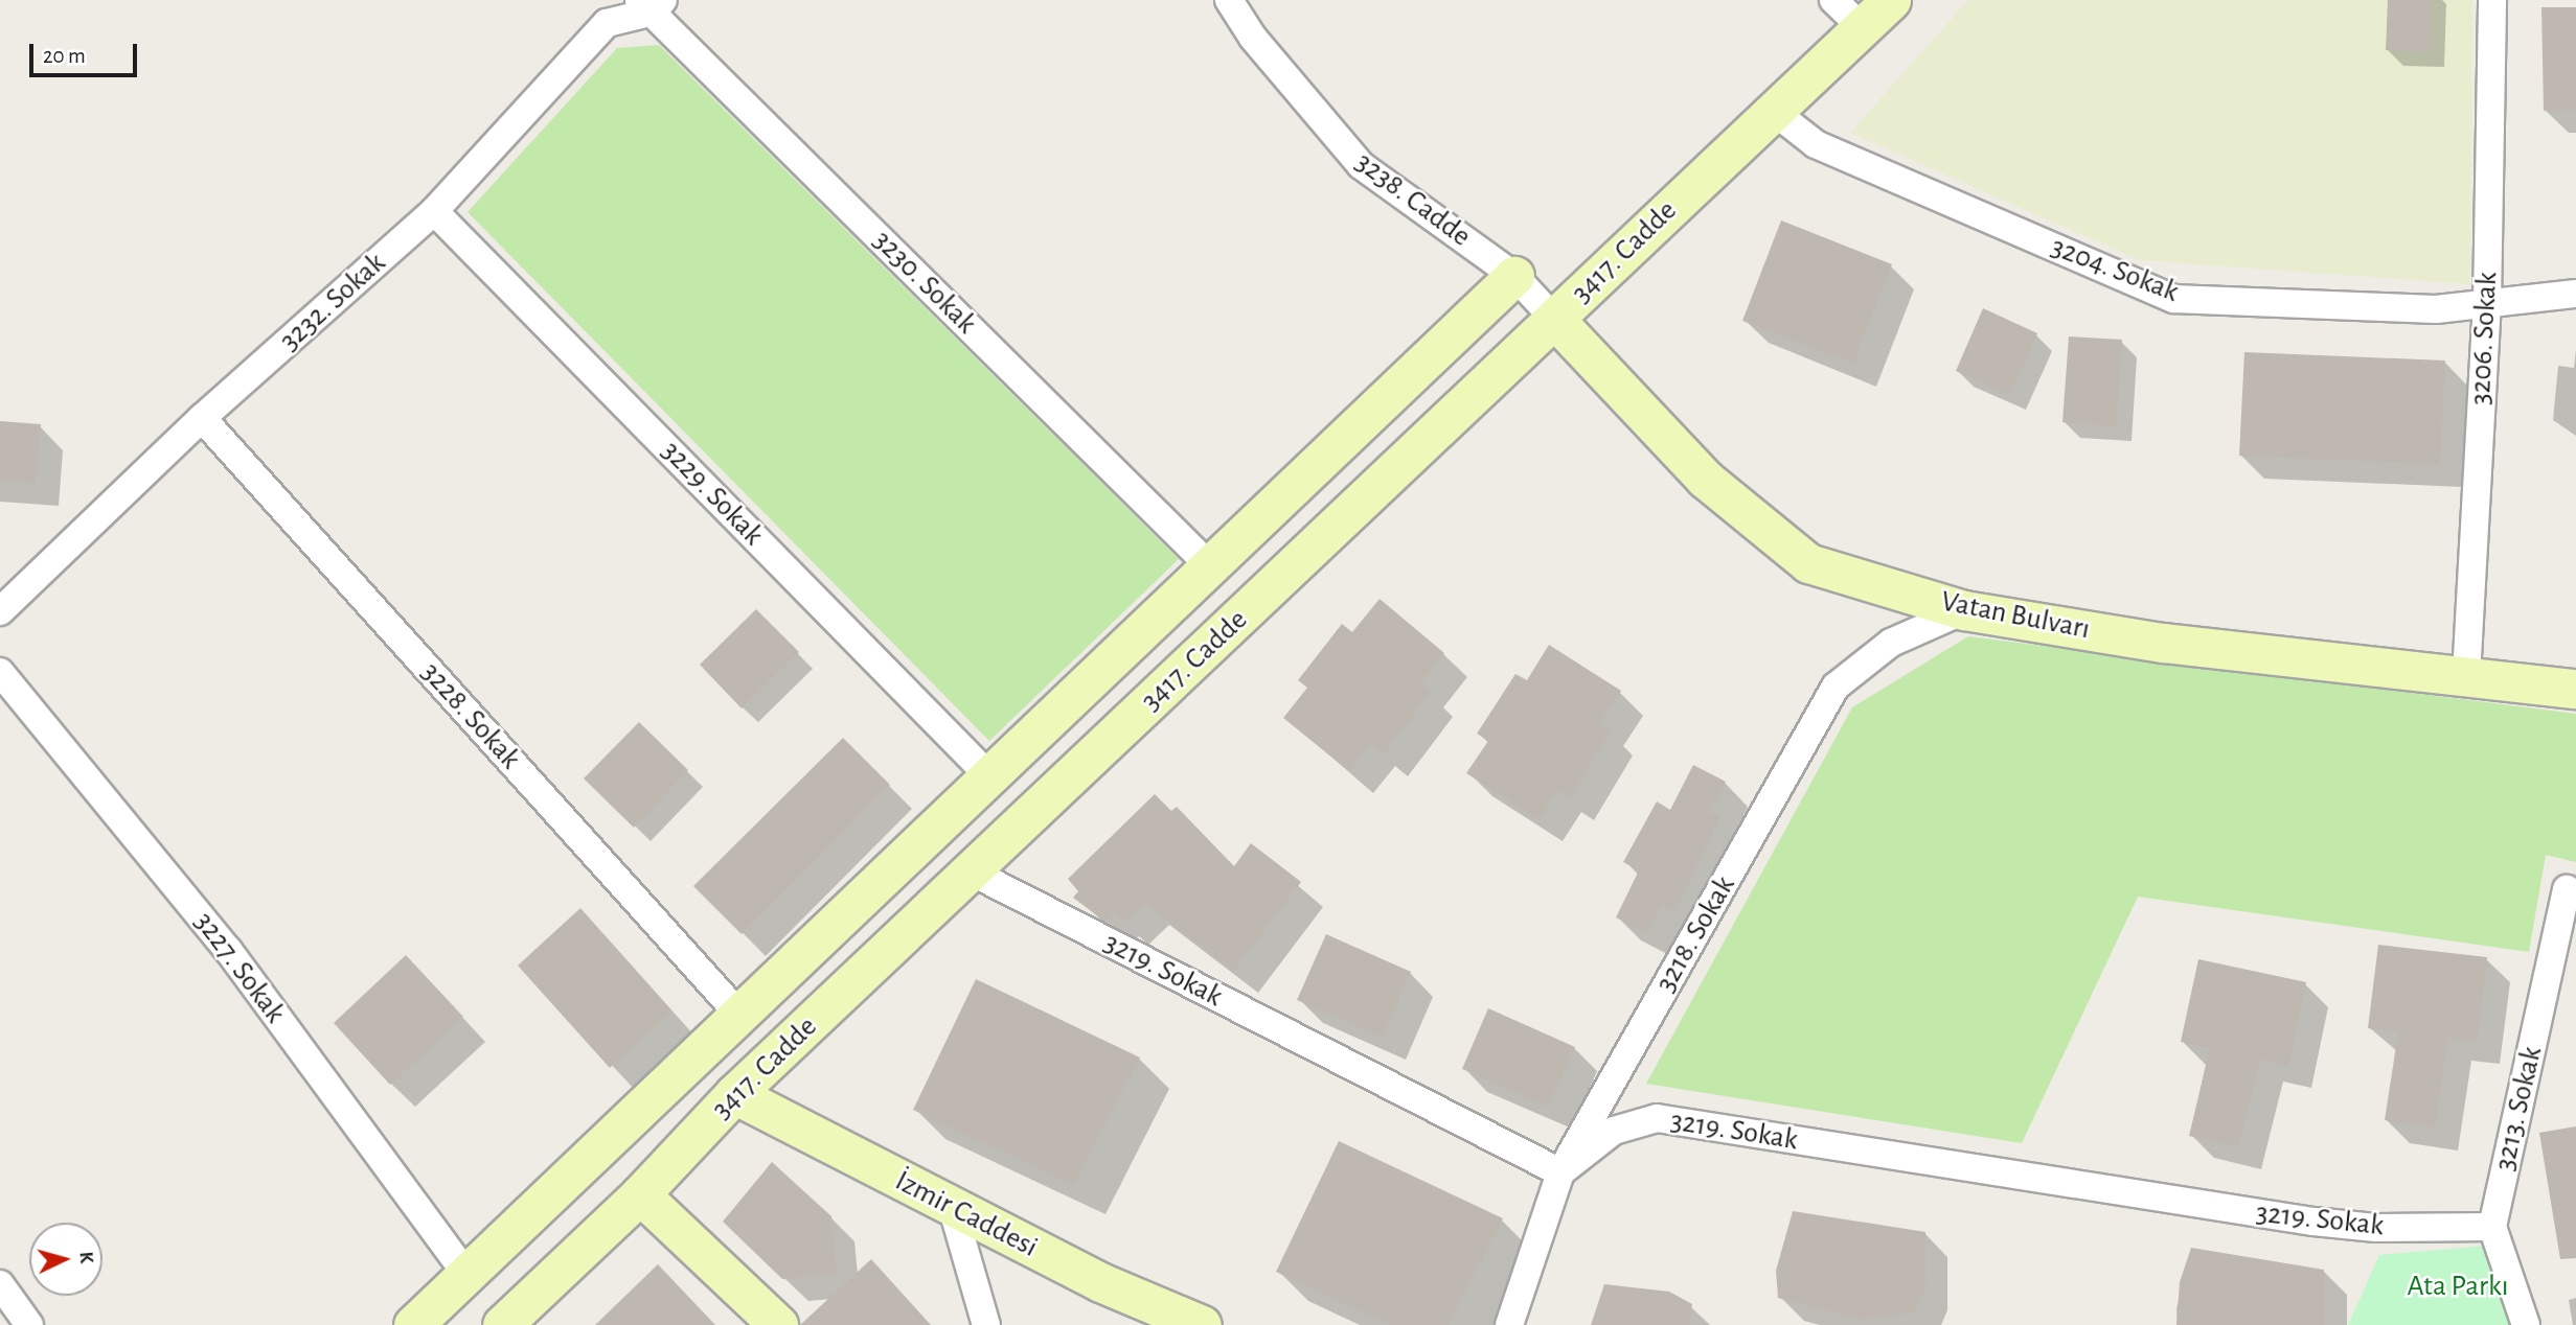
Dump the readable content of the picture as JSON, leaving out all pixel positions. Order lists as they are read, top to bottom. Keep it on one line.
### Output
{"streets":{"street":["3238. Cadde","3417. Cadde","3204. Sokak","3230. Sokak","3232. Sokak","3206. Sokak","3229. Sokak","Vatan Bulvarı","3228. Sokak","3218. Sokak","3227. Sokak","3219. Sokak","3213. Sokak","İzmir Caddesi"]},"crossings":[["3238. Cadde","3417. Cadde"],["3238. Cadde","Vatan Bulvarı"],["3417. Cadde","3204. Sokak"],["3417. Cadde","3230. Sokak"],["3417. Cadde","3229. Sokak"],["3417. Cadde","Vatan Bulvarı"],["3417. Cadde","3228. Sokak"],["3417. Cadde","3227. Sokak"],["3417. Cadde","3219. Sokak"],["3417. Cadde","İzmir Caddesi"],["3204. Sokak","3206. Sokak"],["3230. Sokak","3232. Sokak"],["3232. Sokak","3229. Sokak"],["3232. Sokak","3228. Sokak"],["3206. Sokak","Vatan Bulvarı"],["Vatan Bulvarı","3218. Sokak"],["3218. Sokak","3219. Sokak"],["3219. Sokak","3213. Sokak"]],"parks":["Ata Parkı"],"scale_bar":"20 m","north":"right"}
